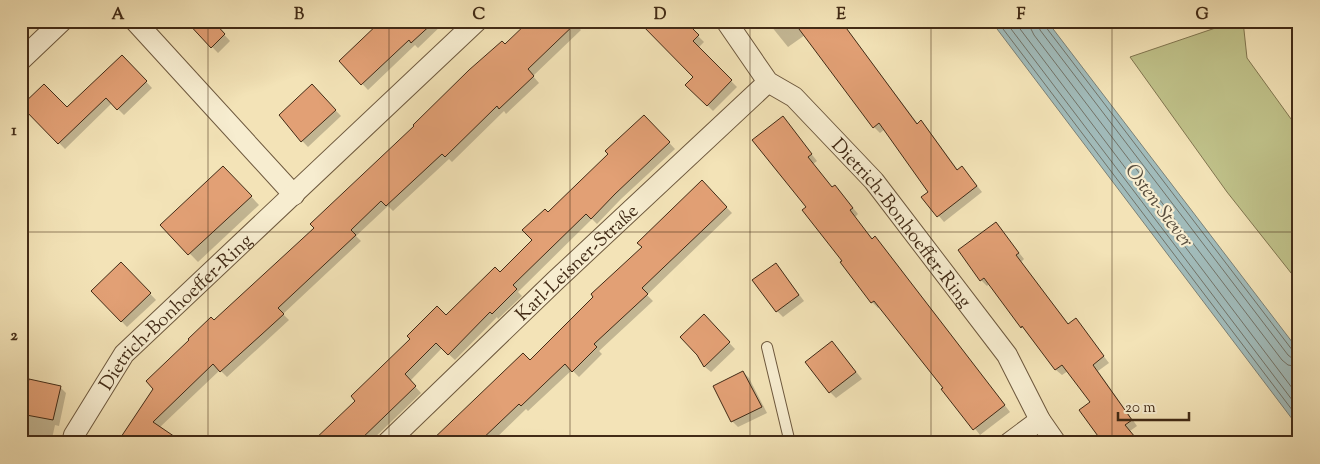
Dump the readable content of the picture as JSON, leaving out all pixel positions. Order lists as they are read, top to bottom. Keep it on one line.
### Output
{"streets":{"street":["Dietrich-Bonhoeffer-Ring","Karl-Leisner-Straße"]},"crossings":[["Dietrich-Bonhoeffer-Ring","Karl-Leisner-Straße"]],"water":["Osten-Stever"],"scale_bar":"20 m","grid":{"columns":["A","B","C","D","E","F","G"],"rows":["1","2"]}}
